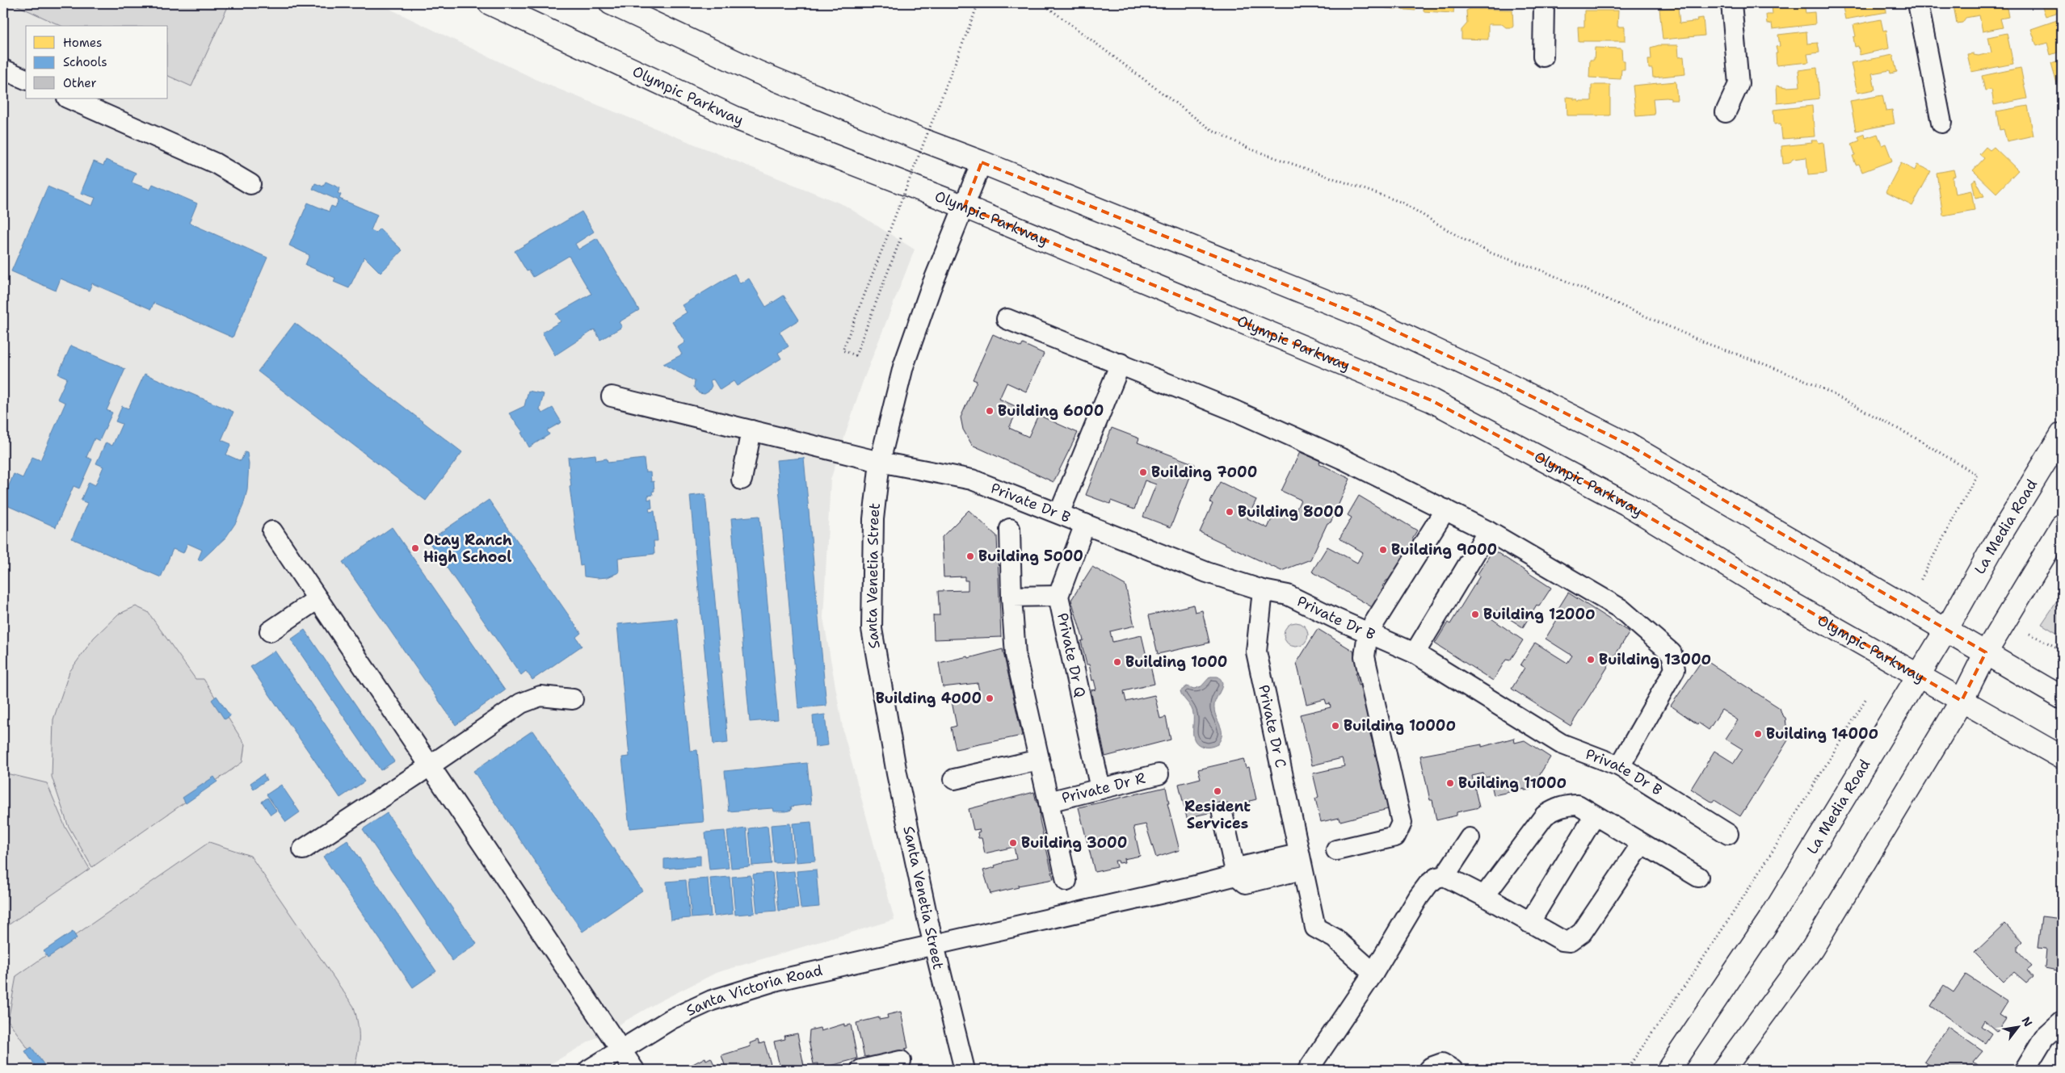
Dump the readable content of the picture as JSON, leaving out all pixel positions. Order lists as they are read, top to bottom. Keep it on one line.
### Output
{"streets":{"main road":["Olympic Parkway","La Media Road"],"street":["Private Dr B","Santa Venetia Street","Private Dr Q","Private Dr C","Private Dr R","Santa Victoria Road"]},"crossings":[["Olympic Parkway","La Media Road"],["Olympic Parkway","Santa Venetia Street"],["Private Dr B","Santa Venetia Street"],["Private Dr B","Private Dr Q"],["Private Dr B","Private Dr C"],["Santa Venetia Street","Santa Victoria Road"],["Private Dr Q","Private Dr R"]],"places":["Building 6000","Building 7000","Building 8000","Otay Ranch High School","Building 9000","Building 5000","Building 12000","Building 13000","Building 1000","Building 4000","Building 10000","Building 14000","Building 11000","Resident Services","Building 3000"],"legend":["Homes","Schools","Other"],"north":"top right"}
